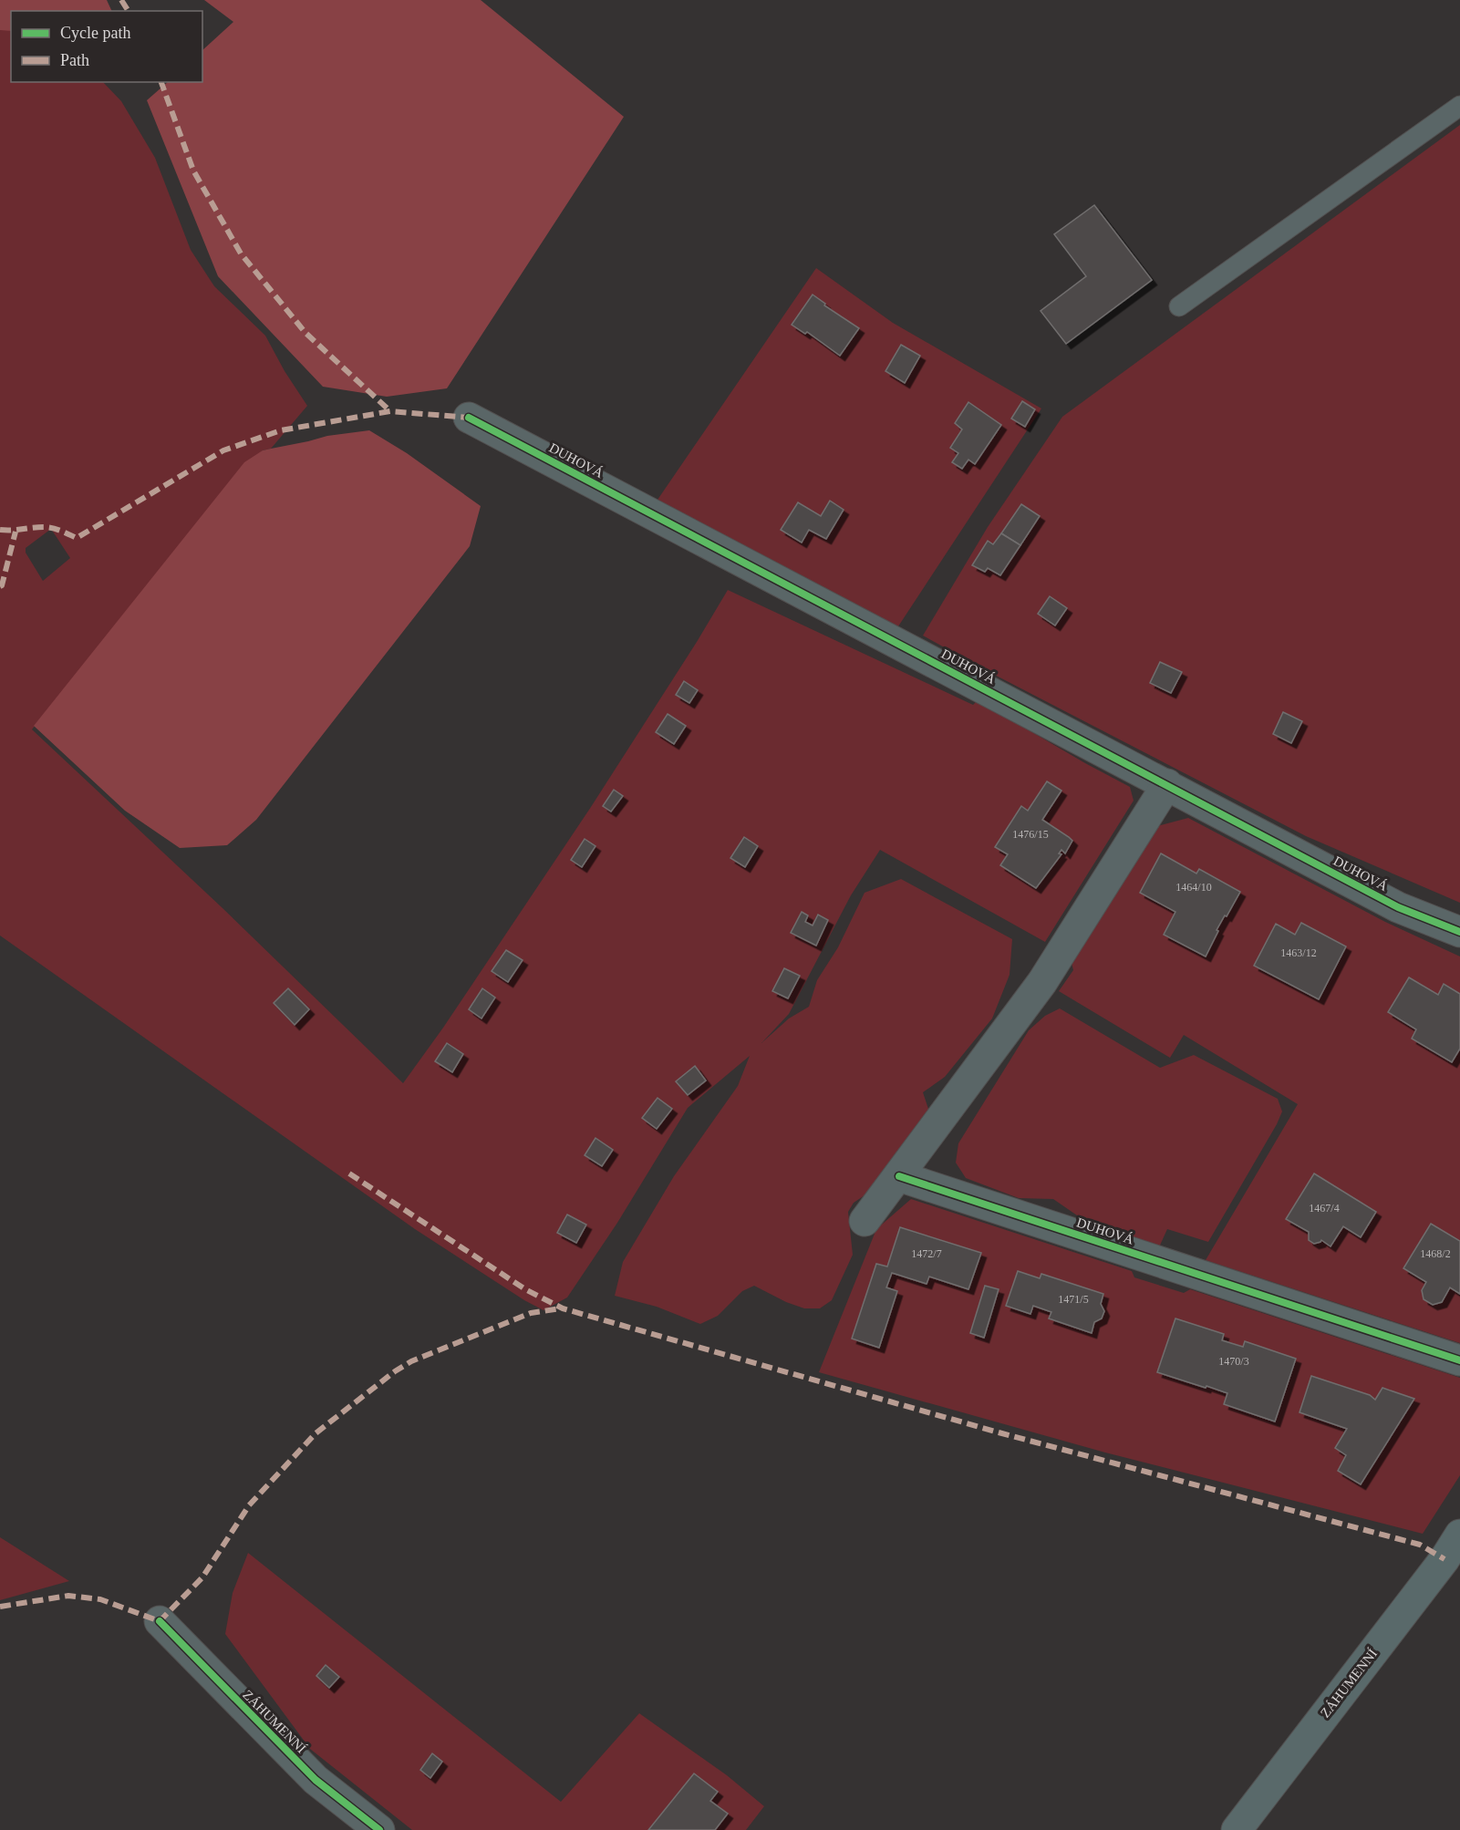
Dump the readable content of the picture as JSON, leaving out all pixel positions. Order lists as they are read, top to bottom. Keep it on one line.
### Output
{"streets":{"main road":["ZÁHUMENNÍ"],"street":["DUHOVÁ"]},"house_numbers":["1476/15","1464/10","1463/12","1467/4","1472/7","1468/2","1471/5","1470/3"],"legend":["Cycle path","Path"]}
